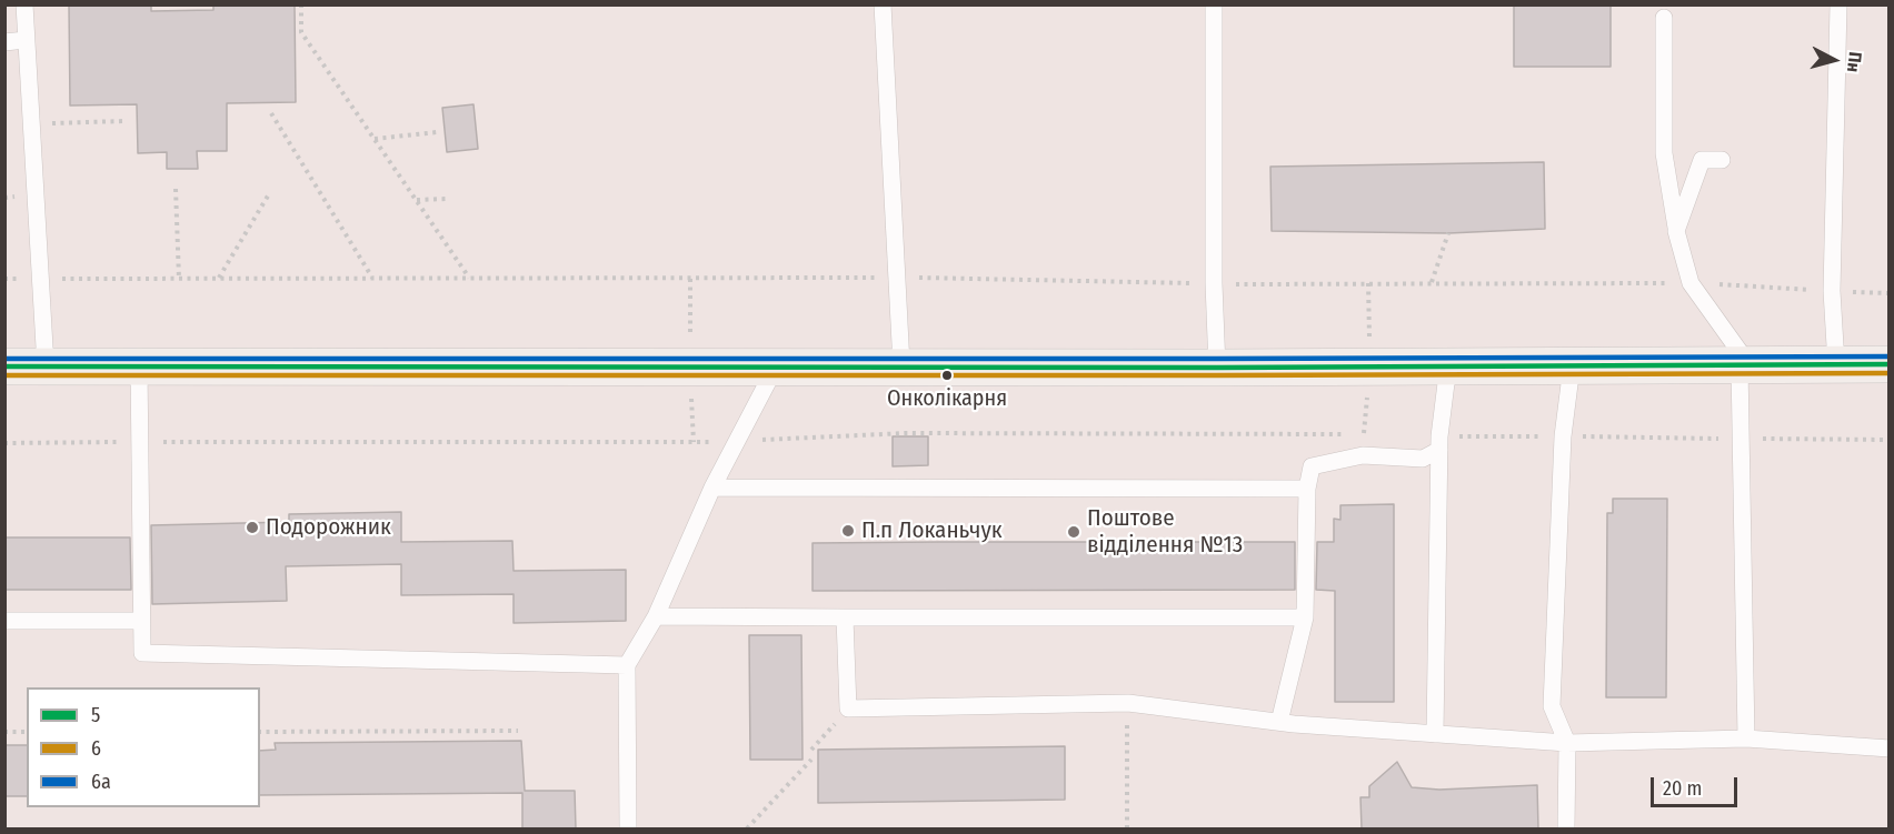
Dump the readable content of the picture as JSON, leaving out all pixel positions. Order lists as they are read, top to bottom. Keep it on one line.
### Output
{"places":["Онколікарня","Подорожник","П.п Локаньчук","Поштове відділення №13"],"lines":["transit line 6а","transit line 5","transit line 6"],"legend":["5","6","6а"],"scale_bar":"20 m","north":"right"}
